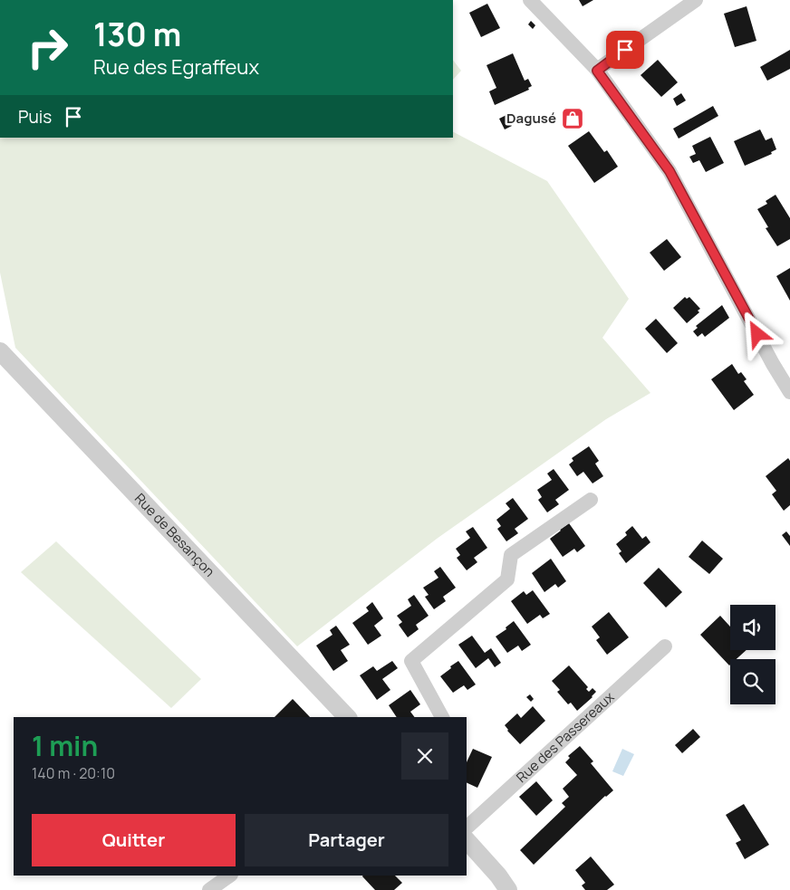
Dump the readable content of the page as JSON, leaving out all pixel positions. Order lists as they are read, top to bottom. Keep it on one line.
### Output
{"streets":{"street":["Rue de Besançon","Rue des Passereaux"]},"places":{"shop":["Dagusé"]},"page":{"turn":["130 m","Rue des Egraffeux"],"then":"Puis","heading":["1 min","140 m · 20:10"],"buttons":["Quitter","Partager"]}}
